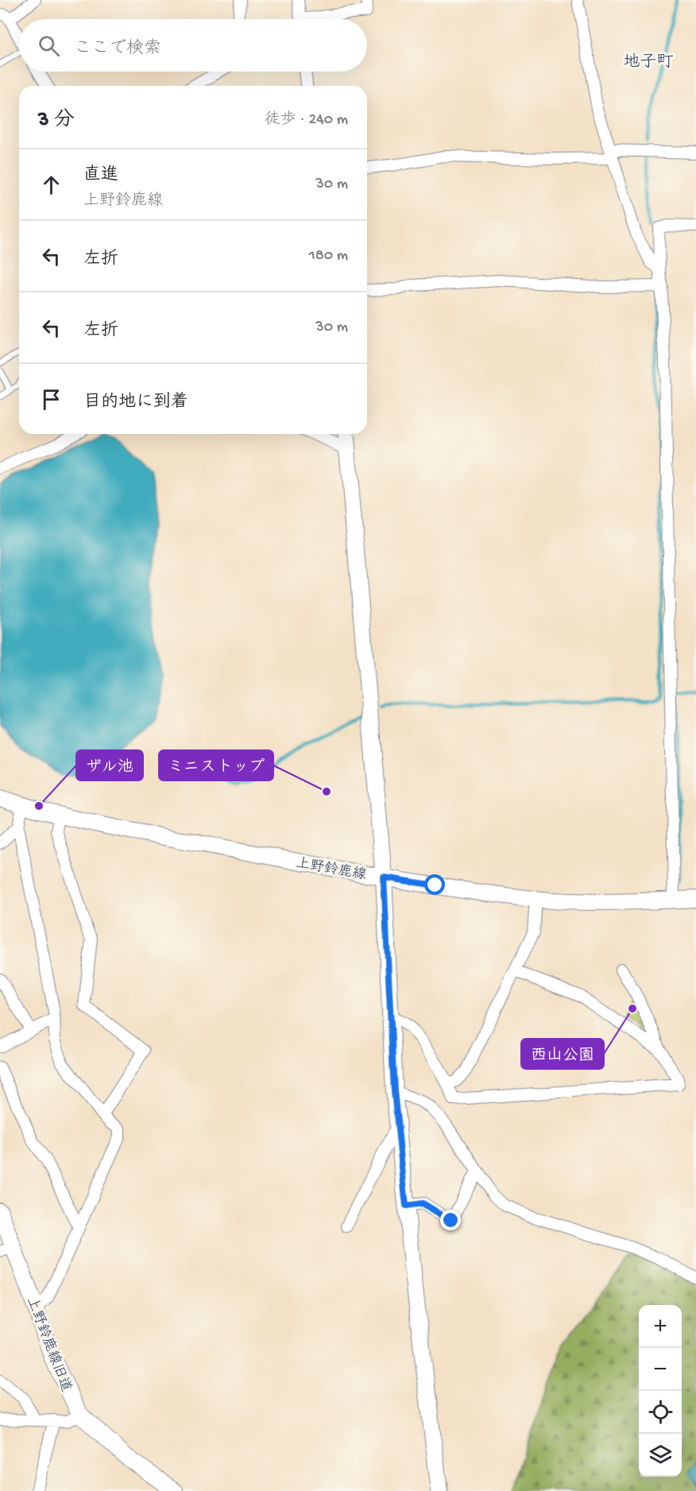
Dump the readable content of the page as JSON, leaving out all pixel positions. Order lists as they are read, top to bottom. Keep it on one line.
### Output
{"streets":{"street":["上野鈴鹿線","上野鈴鹿線旧道"]},"districts":["地子町"],"places":["ミニストップ","ザル池","西山公園"],"page":{"search":"ここで検索","heading":["3 分","徒歩 · 240 m"],"list":[["直進","上野鈴鹿線","30 m"],["左折","180 m"],["左折","30 m"],"目的地に到着"],"map_buttons":["+","−"]}}
